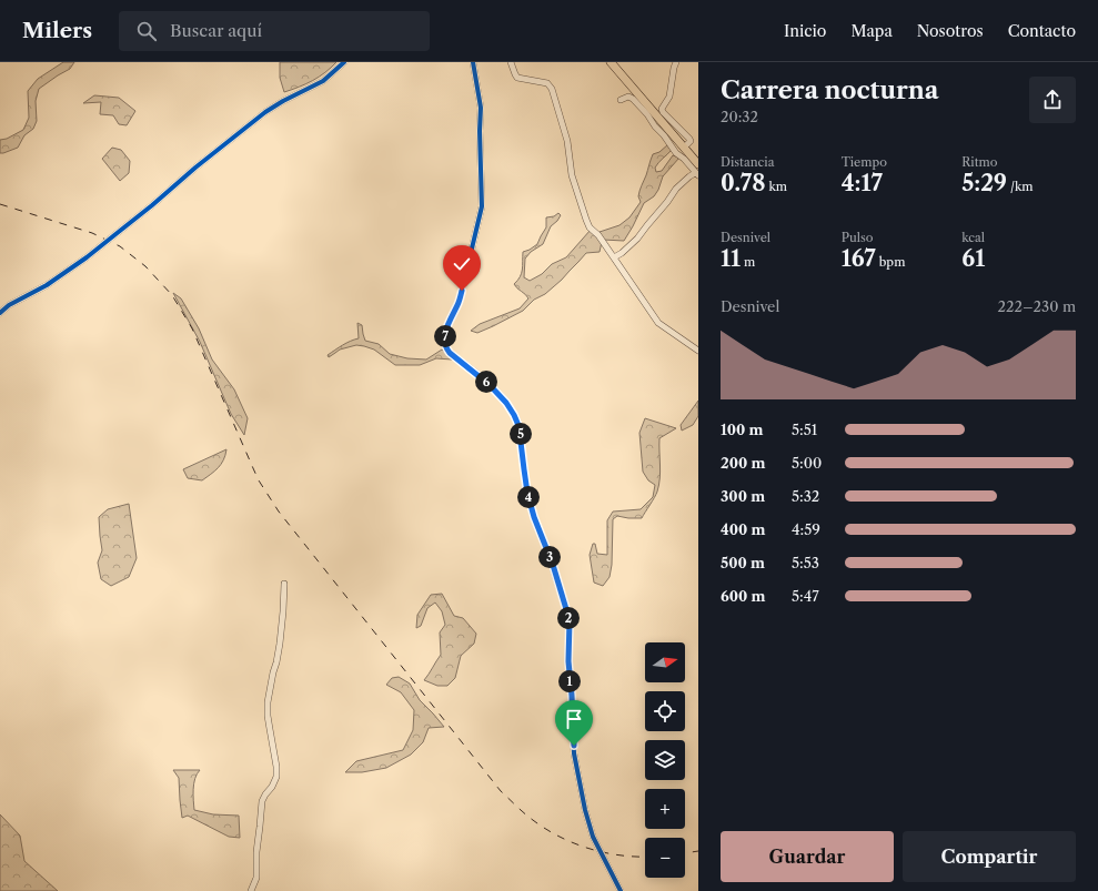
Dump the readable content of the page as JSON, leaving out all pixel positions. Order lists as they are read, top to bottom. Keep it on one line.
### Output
{"north":"right","page":{"header":"Milers","search":"Buscar aquí","nav":["Inicio","Mapa","Nosotros","Contacto"],"heading":["Carrera nocturna","20:32"],"stats":[["Distancia","0.78 km"],["Tiempo","4:17"],["Ritmo","5:29 /km"],["Desnivel","11 m"],["Pulso","167 bpm"],["kcal","61"]],"chart":["Desnivel","222–230 m"],"pins":["7","6","5","4","3","2","1"],"list":[{"name":"100 m","note":"5:51"},{"name":"200 m","note":"5:00"},{"name":"300 m","note":"5:32"},{"name":"400 m","note":"4:59"},{"name":"500 m","note":"5:53"},{"name":"600 m","note":"5:47"}],"map_buttons":["+","−"],"buttons":["Guardar","Compartir"]}}
